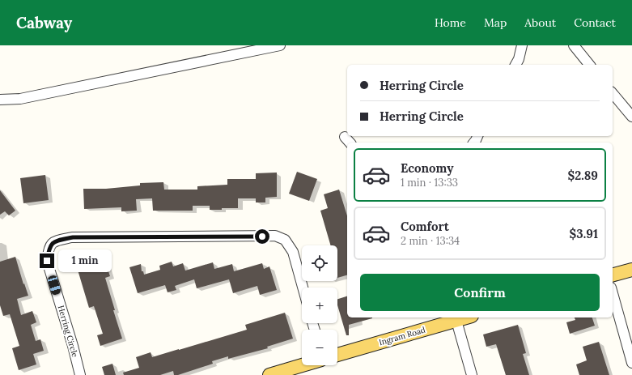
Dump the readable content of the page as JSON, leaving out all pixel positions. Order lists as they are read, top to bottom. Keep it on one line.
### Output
{"streets":{"main road":["Ingram Road"],"street":["Herring Circle"]},"page":{"header":"Cabway","nav":["Home","Map","About","Contact"],"banner":["Herring Circle","Herring Circle"],"list":[{"name":"Economy","note":"1 min · 13:33","value":"$2.89"},{"name":"Comfort","note":"2 min · 13:34","value":"$3.91"}],"map_buttons":["+","−"],"bubble":"1 min","buttons":"Confirm"}}
